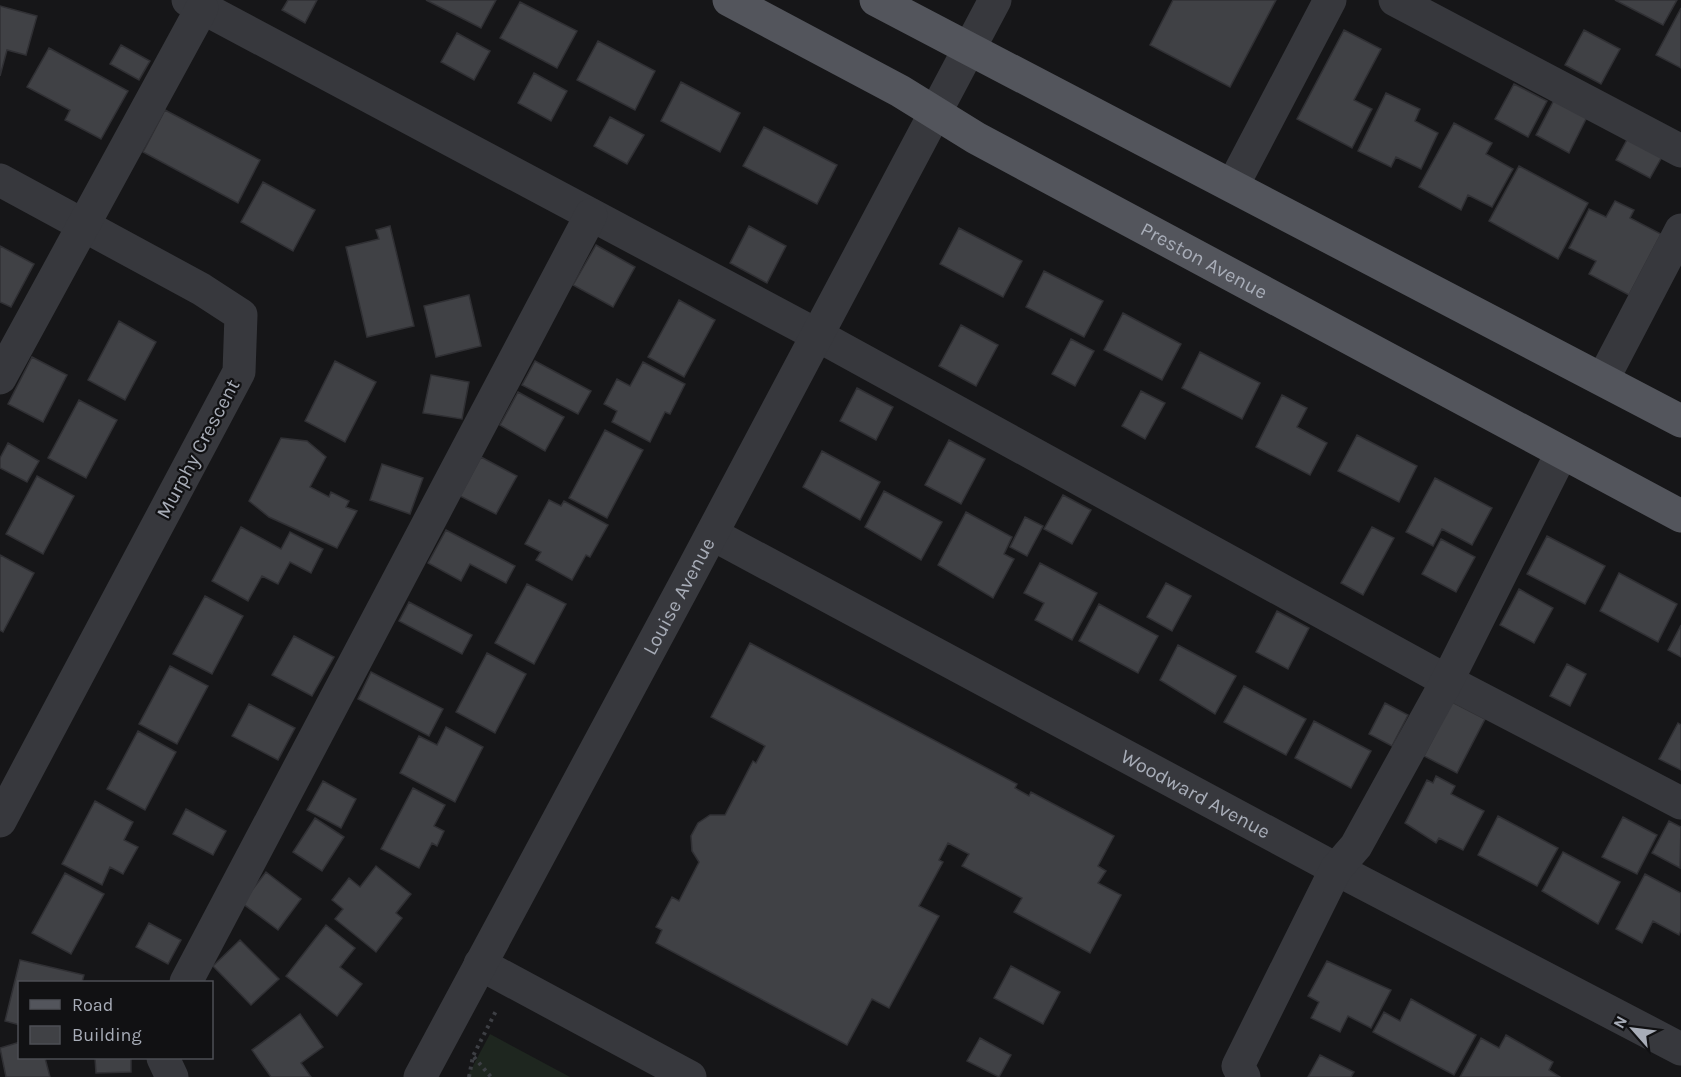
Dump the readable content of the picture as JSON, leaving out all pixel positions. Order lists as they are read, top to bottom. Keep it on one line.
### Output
{"streets":{"main road":["Preston Avenue"],"street":["Murphy Crescent","Louise Avenue","Woodward Avenue"]},"crossings":[["Preston Avenue","Louise Avenue"],["Louise Avenue","Woodward Avenue"]],"legend":["Road","Building"],"north":"top left"}
